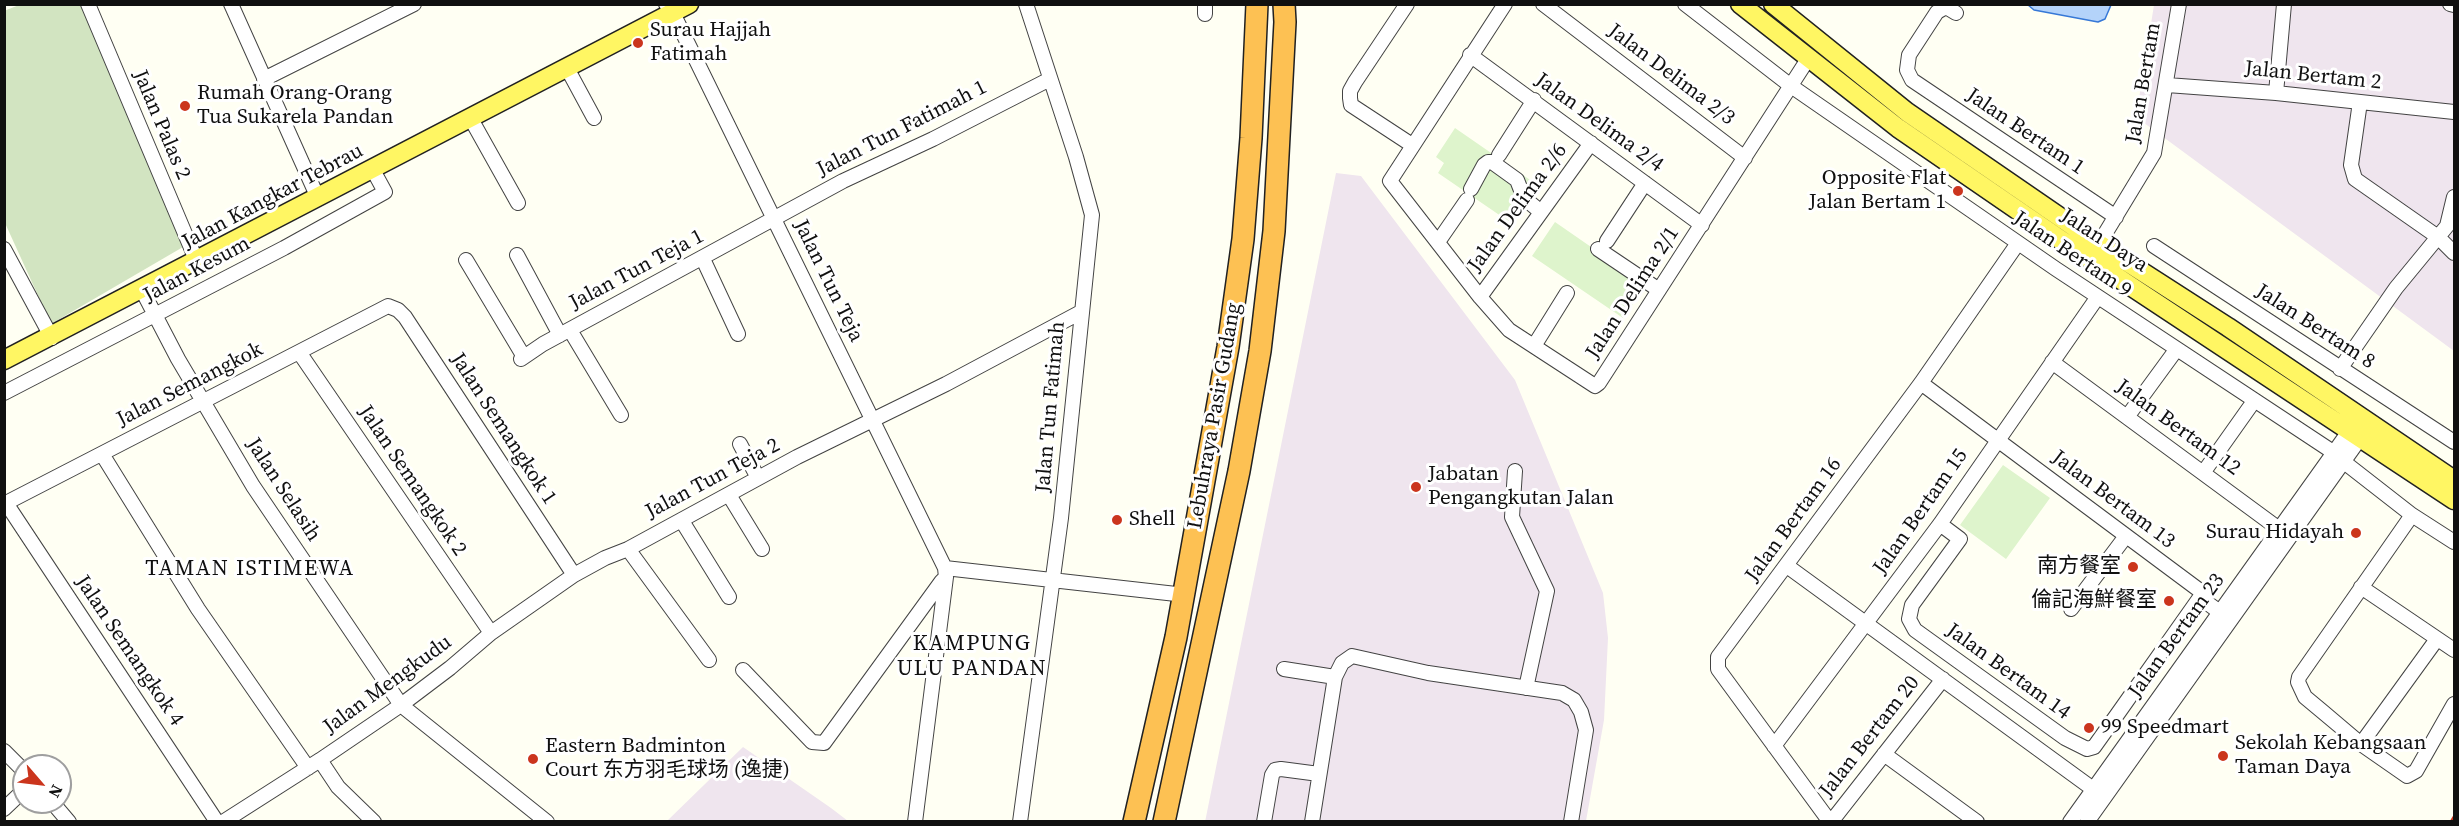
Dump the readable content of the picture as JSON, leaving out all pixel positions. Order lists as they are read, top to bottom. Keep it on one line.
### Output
{"streets":{"highway":["Lebuhraya Pasir Gudang"],"main road":["Jalan Kangkar Tebrau","Jalan Daya"],"street":["Jalan Delima 2/3","Jalan Bertam 2","Jalan Bertam","Jalan Delima 2/4","Jalan Palas 2","Jalan Tun Fatimah 1","Jalan Bertam 1","Jalan Delima 2/6","Jalan Bertam 9","Jalan Kesum","Jalan Tun Teja 1","Jalan Tun Teja","Jalan Delima 2/1","Jalan Bertam 8","Jalan Semangkok","Jalan Tun Fatimah","Jalan Bertam 12","Jalan Semangkok 1","Jalan Tun Teja 2","Jalan Semangkok 2","Jalan Selasih","Jalan Bertam 13","Jalan Bertam 15","Jalan Bertam 16","Jalan Bertam 23","Jalan Semangkok 4","Jalan Bertam 14","Jalan Mengkudu","Jalan Bertam 20"]},"crossings":[["Jalan Delima 2/3","Jalan Delima 2/1"],["Jalan Bertam 2","Jalan Bertam"],["Jalan Bertam","Jalan Bertam 1"],["Jalan Bertam","Jalan Daya"],["Jalan Delima 2/4","Jalan Delima 2/6"],["Jalan Delima 2/4","Jalan Delima 2/1"],["Jalan Palas 2","Jalan Kangkar Tebrau"],["Jalan Tun Fatimah 1","Jalan Tun Teja 1"],["Jalan Tun Fatimah 1","Jalan Tun Teja"],["Jalan Tun Fatimah 1","Jalan Tun Fatimah"],["Jalan Kangkar Tebrau","Jalan Kesum"],["Jalan Kangkar Tebrau","Jalan Tun Teja"],["Jalan Kangkar Tebrau","Jalan Selasih"],["Jalan Delima 2/6","Jalan Delima 2/1"],["Jalan Daya","Jalan Delima 2/1"],["Jalan Daya","Jalan Bertam 23"],["Jalan Bertam 9","Jalan Delima 2/1"],["Jalan Bertam 9","Jalan Bertam 15"],["Jalan Bertam 9","Jalan Bertam 16"],["Jalan Bertam 9","Jalan Bertam 23"],["Jalan Kesum","Jalan Selasih"],["Jalan Tun Teja 1","Jalan Tun Teja"],["Jalan Tun Teja","Jalan Tun Teja 2"],["Jalan Semangkok","Jalan Semangkok 1"],["Jalan Semangkok","Jalan Semangkok 2"],["Jalan Semangkok","Jalan Selasih"],["Jalan Semangkok","Jalan Semangkok 4"],["Jalan Tun Fatimah","Jalan Tun Teja 2"],["Jalan Bertam 12","Jalan Bertam 15"],["Jalan Bertam 12","Jalan Bertam 23"],["Jalan Semangkok 1","Jalan Tun Teja 2"],["Jalan Semangkok 1","Jalan Mengkudu"],["Jalan Tun Teja 2","Jalan Mengkudu"],["Jalan Semangkok 2","Jalan Mengkudu"],["Jalan Selasih","Jalan Mengkudu"],["Jalan Bertam 13","Jalan Bertam 15"],["Jalan Bertam 13","Jalan Bertam 16"],["Jalan Bertam 13","Jalan Bertam 23"],["Jalan Bertam 13","Jalan Bertam 14"],["Jalan Bertam 15","Jalan Bertam 16"],["Jalan Bertam 15","Jalan Bertam 14"],["Jalan Bertam 16","Jalan Bertam 20"]],"districts":["TAMAN ISTIMEWA","KAMPUNG ULU PANDAN"],"places":["Surau Hajjah Fatimah","Rumah Orang-Orang Tua Sukarela Pandan","Opposite Flat Jalan Bertam 1","Jabatan Pengangkutan Jalan","Shell","Surau Hidayah","南方餐室","倫記海鮮餐室","99 Speedmart","Sekolah Kebangsaan Taman Daya","Eastern Badminton Court 东方羽毛球场 (逸捷)"],"north":"bottom right"}
